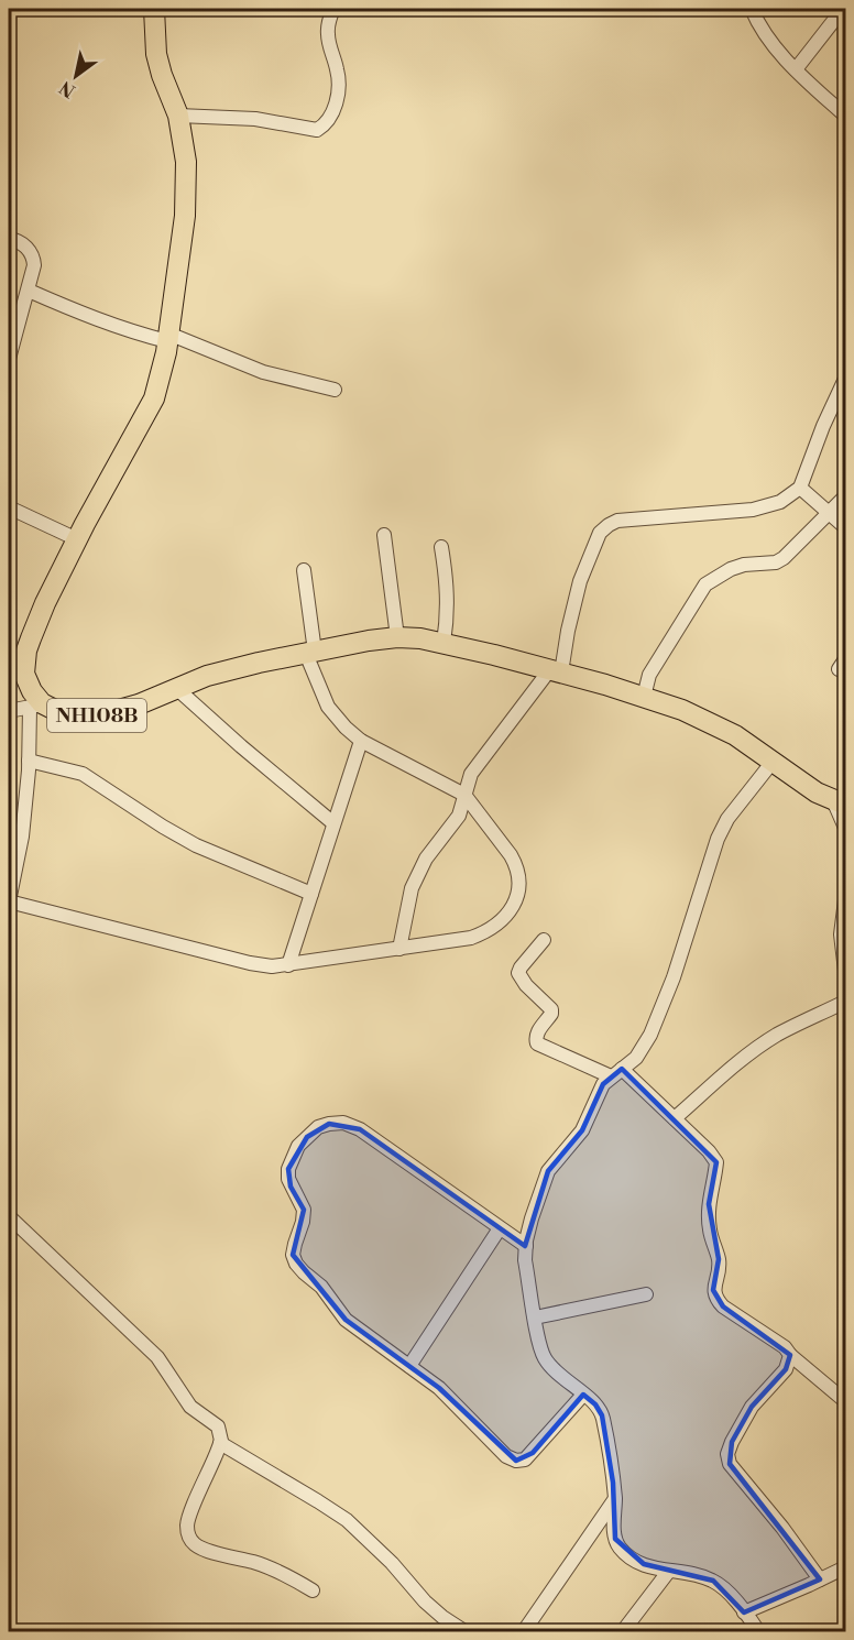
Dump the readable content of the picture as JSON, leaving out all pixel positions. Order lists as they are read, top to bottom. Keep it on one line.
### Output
{"streets":{"highway":["NH108B"]},"north":"bottom left"}
